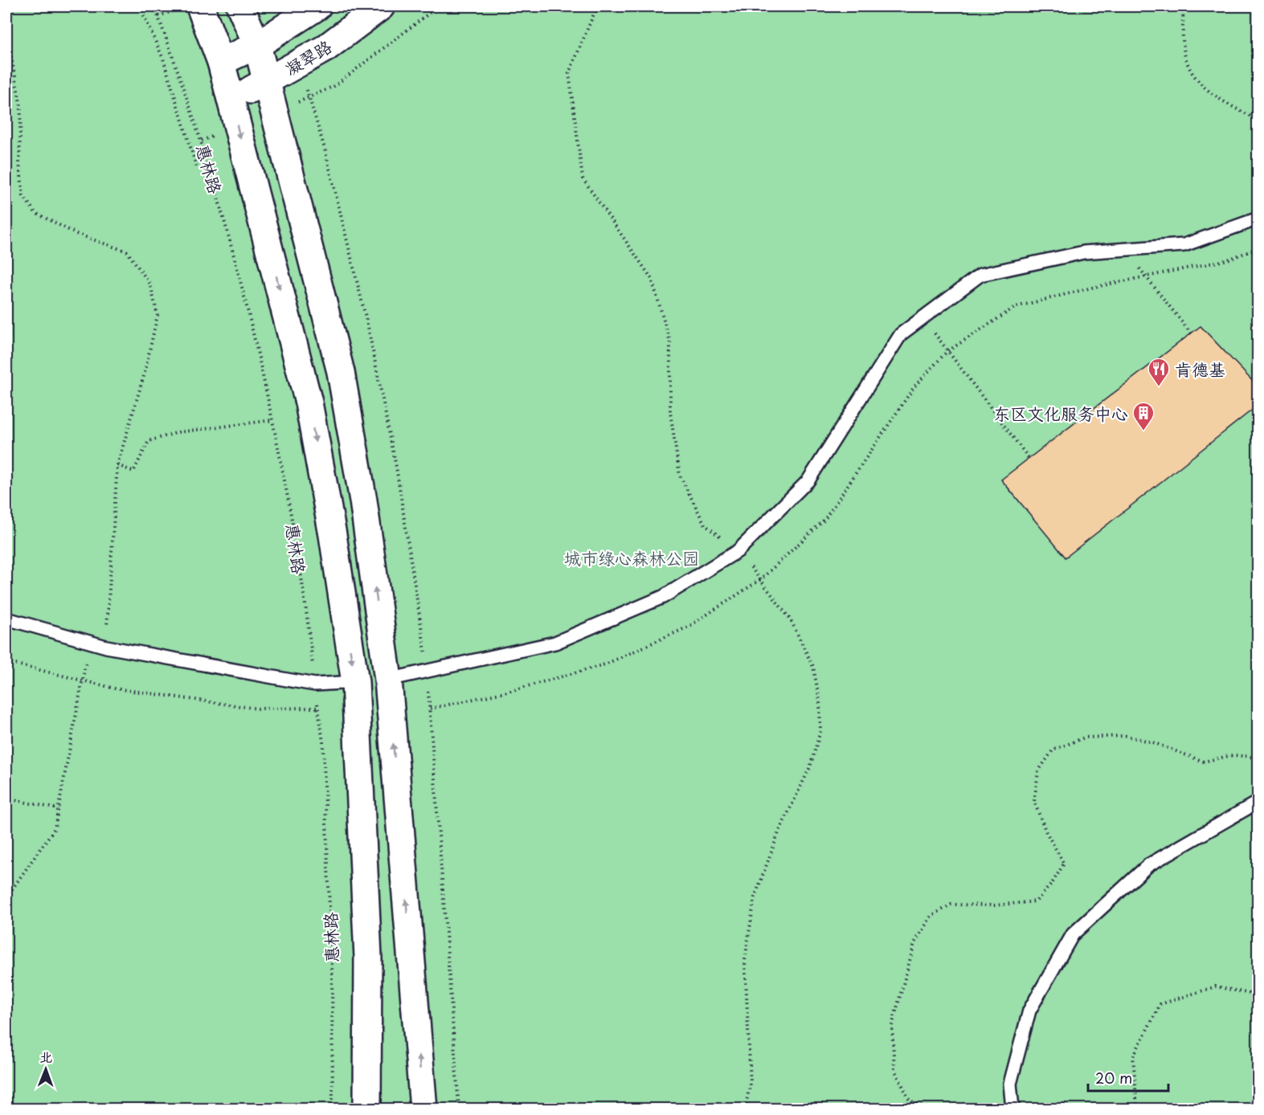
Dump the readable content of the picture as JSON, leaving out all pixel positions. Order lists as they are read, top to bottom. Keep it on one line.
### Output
{"streets":{"main road":["凝翠路"],"path":["惠林路"]},"parks":["城市绿心森林公园"],"places":{"restaurant":["肯德基"],"building":["东区文化服务中心"]},"scale_bar":"20 m","north":"top"}
